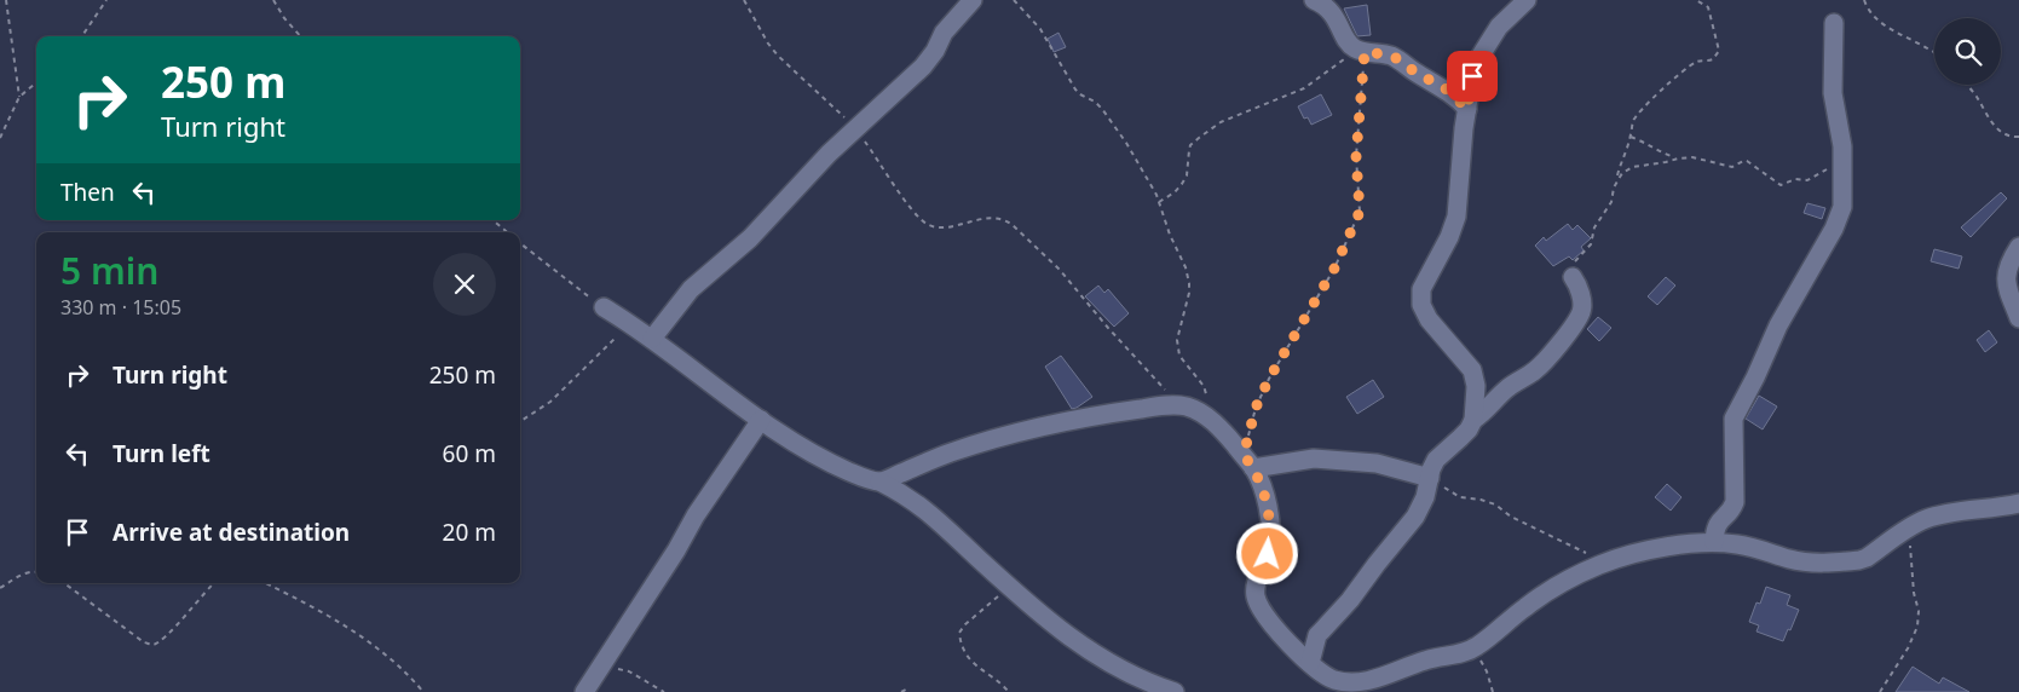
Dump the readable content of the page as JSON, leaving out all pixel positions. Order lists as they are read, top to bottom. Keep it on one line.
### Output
{"page":{"turn":["250 m","Turn right"],"then":"Then","heading":["5 min","330 m · 15:05"],"list":[{"name":"Turn right","value":"250 m"},{"name":"Turn left","value":"60 m"},{"name":"Arrive at destination","value":"20 m"}]}}
